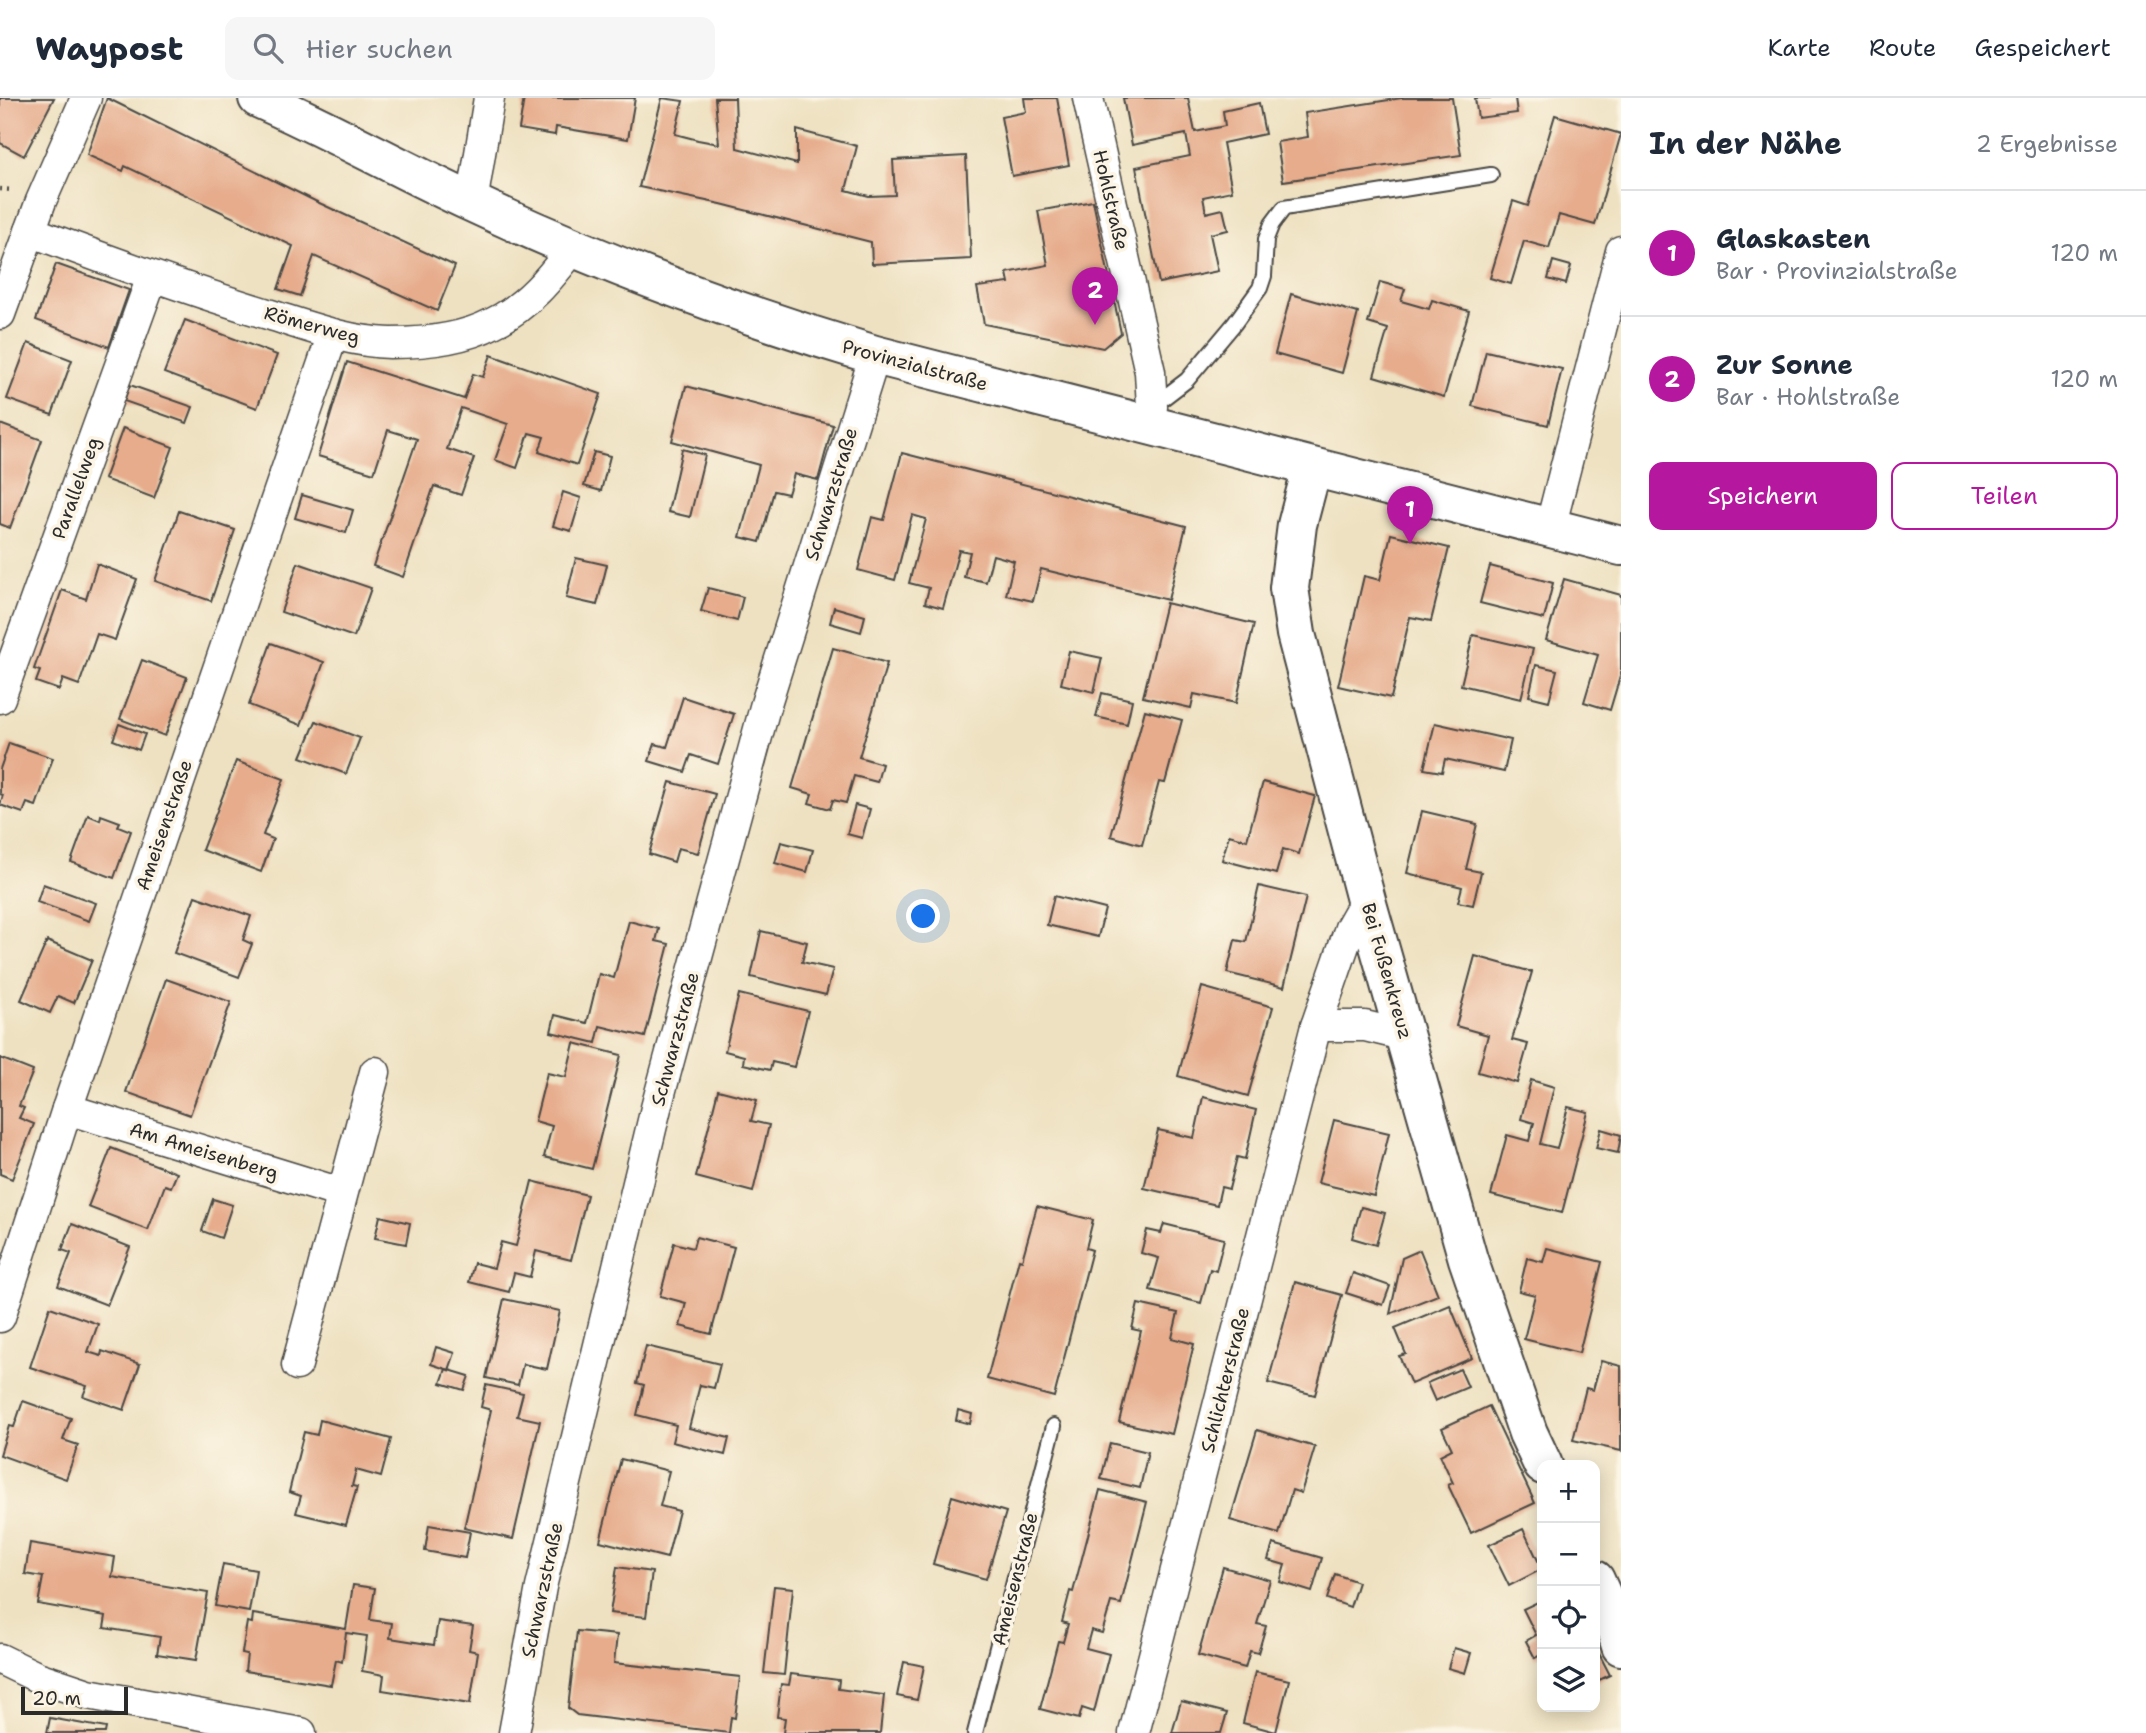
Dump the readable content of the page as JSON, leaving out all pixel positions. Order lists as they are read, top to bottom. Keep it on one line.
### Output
{"streets":{"street":["Hohlstraße","Römerweg","Provinzialstraße","Parallelweg","Schwarzstraße","Ameisenstraße","Bei Fußenkreuz","Am Ameisenberg","Schlichterstraße"]},"crossings":[["Hohlstraße","Provinzialstraße"],["Römerweg","Provinzialstraße"],["Römerweg","Parallelweg"],["Römerweg","Ameisenstraße"],["Provinzialstraße","Schwarzstraße"],["Provinzialstraße","Bei Fußenkreuz"],["Ameisenstraße","Am Ameisenberg"],["Bei Fußenkreuz","Schlichterstraße"]],"scale_bar":"20 m","page":{"header":"Waypost","search":"Hier suchen","nav":["Karte","Route","Gespeichert"],"heading":["In der Nähe","2 Ergebnisse"],"list":[{"mark":"1","name":"Glaskasten","note":"Bar · Provinzialstraße","value":"120 m"},{"mark":"2","name":"Zur Sonne","note":"Bar · Hohlstraße","value":"120 m"}],"pins":["2","1"],"buttons":["Speichern","Teilen"],"map_buttons":["+","−"],"scale":"20 m"}}
